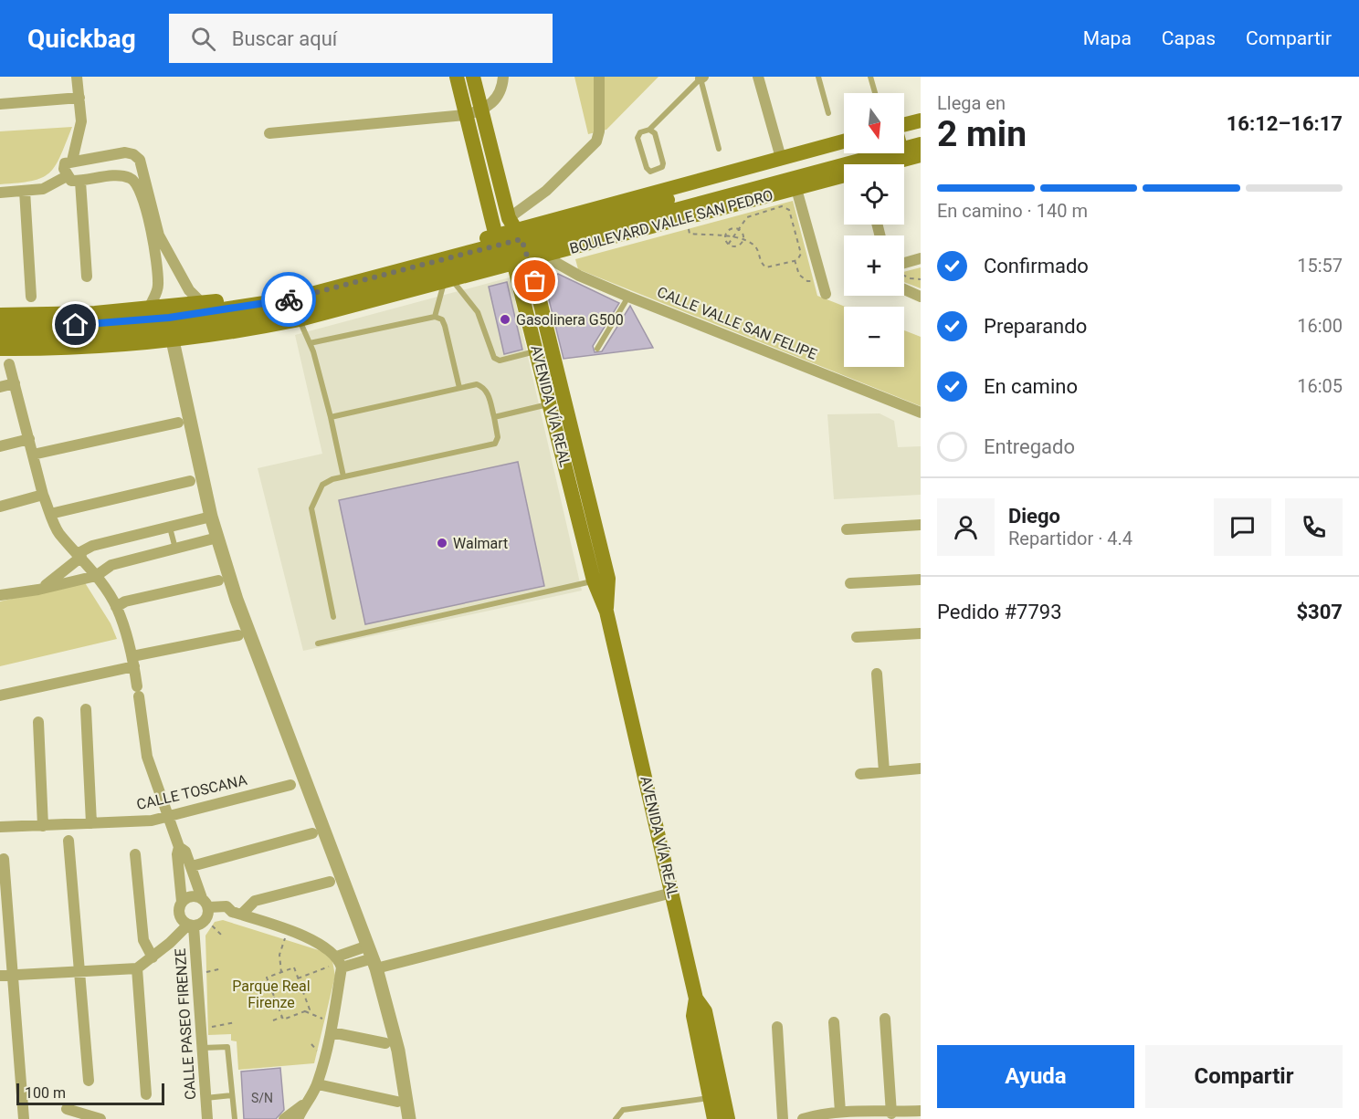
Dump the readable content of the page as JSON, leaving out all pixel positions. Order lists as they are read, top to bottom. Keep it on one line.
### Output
{"streets":{"main road":["BOULEVARD VALLE SAN PEDRO","AVENIDA VÍA REAL"],"street":["CALLE VALLE SAN FELIPE","CALLE TOSCANA","CALLE PASEO FIRENZE"]},"crossings":[["BOULEVARD VALLE SAN PEDRO","CALLE VALLE SAN FELIPE"],["BOULEVARD VALLE SAN PEDRO","AVENIDA VÍA REAL"]],"parks":["Parque Real Firenze"],"places":["Gasolinera G500","Walmart"],"house_numbers":["S/N"],"scale_bar":"100 m","north":"bottom","page":{"header":"Quickbag","search":"Buscar aquí","nav":["Mapa","Capas","Compartir"],"heading":["2 min","Llega en","16:12–16:17"],"panel":["Diego","Repartidor · 4.4","Pedido #7793","$307"],"map_buttons":["+","−"],"bar":"En camino · 140 m","list":[["Confirmado","15:57"],["Preparando","16:00"],["En camino","16:05"],"Entregado"],"buttons":["Ayuda","Compartir"],"scale":"100 m"}}
